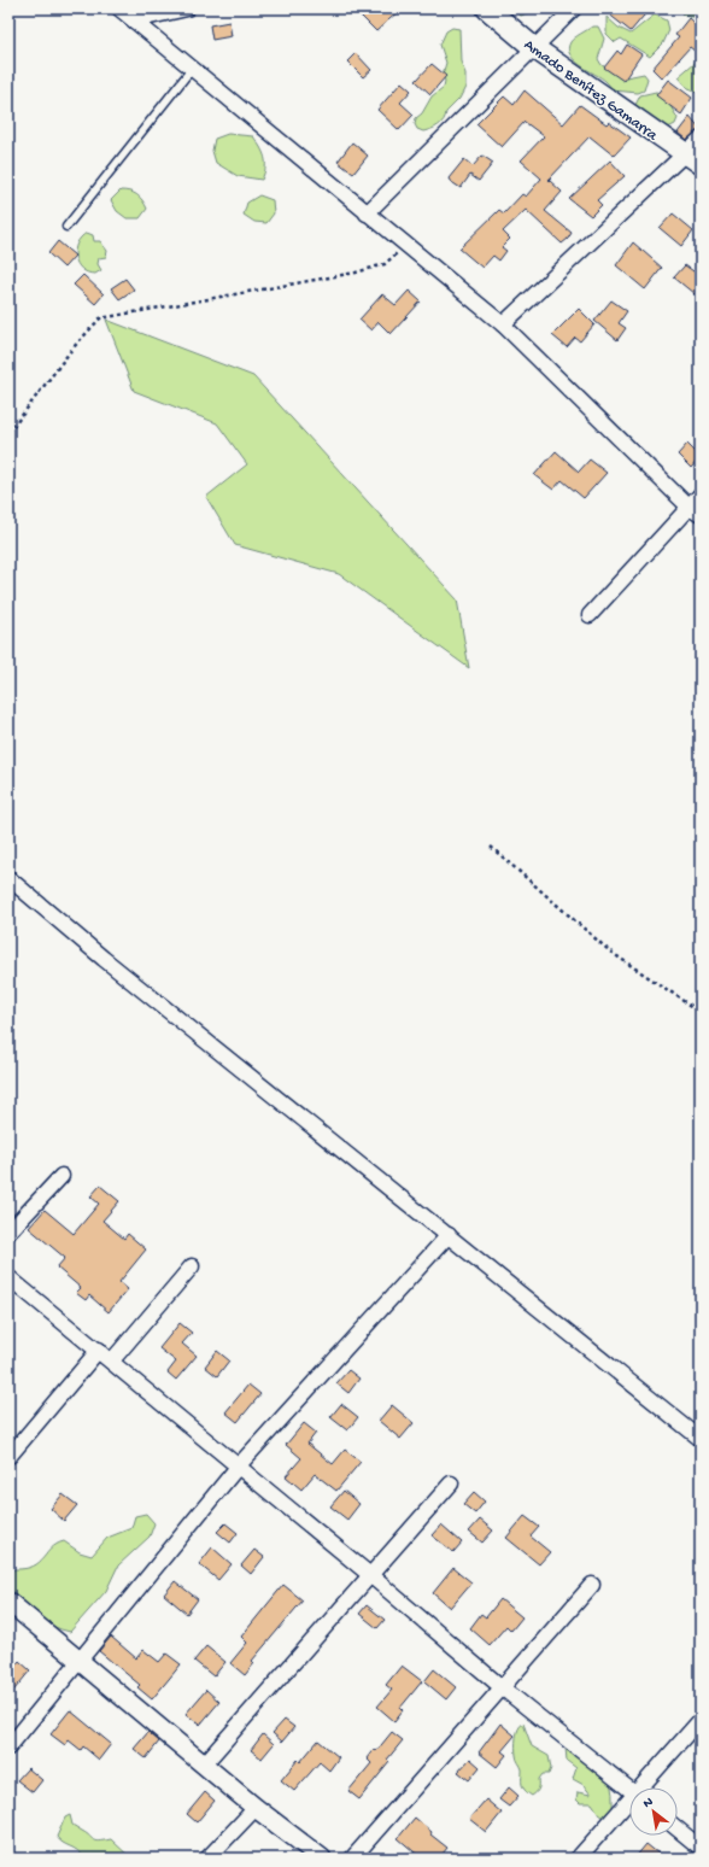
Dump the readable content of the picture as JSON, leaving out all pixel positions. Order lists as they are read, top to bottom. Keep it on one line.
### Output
{"streets":{"main road":["Amado Benítez Gamarra"]},"north":"top left"}
